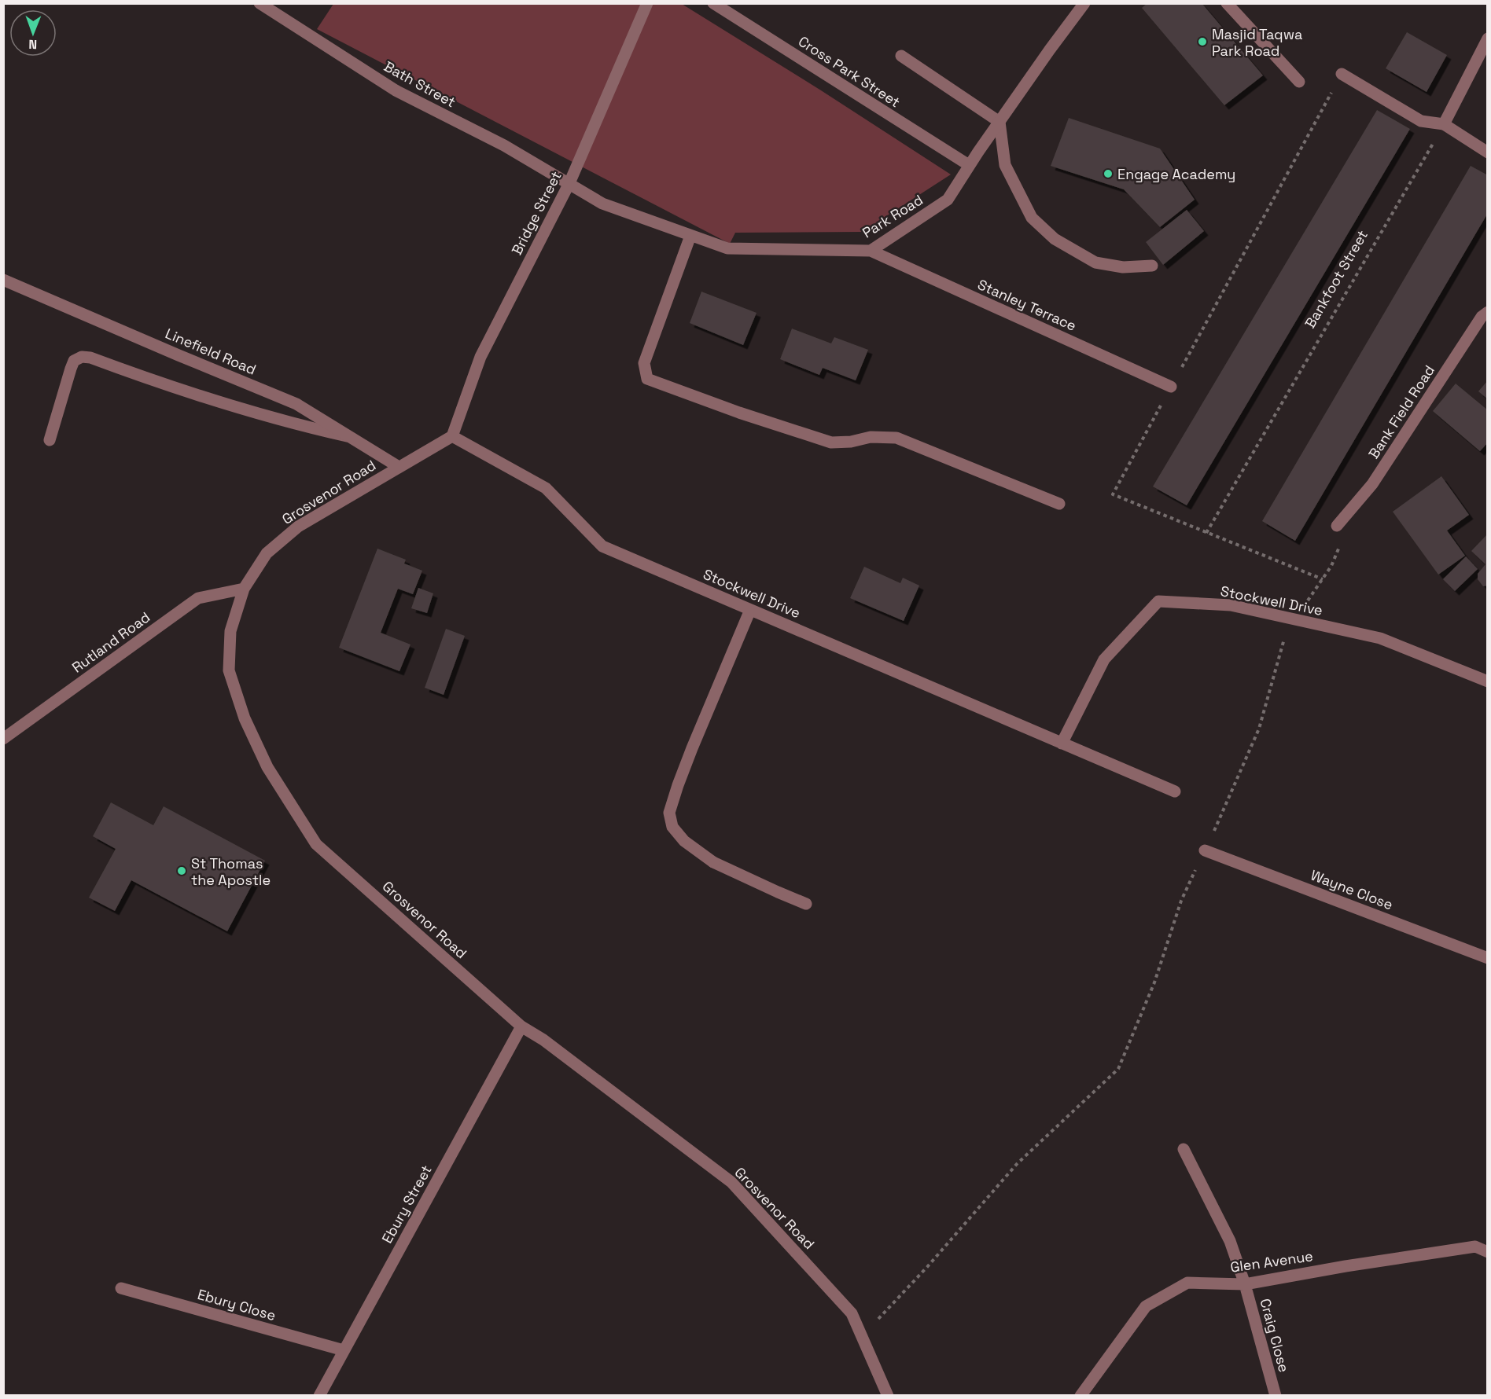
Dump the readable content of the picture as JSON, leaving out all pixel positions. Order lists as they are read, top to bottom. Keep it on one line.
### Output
{"streets":{"street":["Cross Park Street","Bath Street","Bridge Street","Park Road","Stanley Terrace","Linefield Road","Bank Field Road","Grosvenor Road","Stockwell Drive","Rutland Road","Wayne Close","Ebury Street","Glen Avenue","Ebury Close","Craig Close"],"path":["Bankfoot Street"]},"crossings":[["Cross Park Street","Park Road"],["Bath Street","Bridge Street"],["Bath Street","Park Road"],["Bridge Street","Park Road"],["Bridge Street","Grosvenor Road"],["Bridge Street","Stockwell Drive"],["Park Road","Stanley Terrace"],["Linefield Road","Grosvenor Road"],["Grosvenor Road","Stockwell Drive"],["Grosvenor Road","Rutland Road"],["Grosvenor Road","Ebury Street"],["Ebury Street","Ebury Close"],["Glen Avenue","Craig Close"]],"places":["Masjid Taqwa Park Road","Engage Academy","St Thomas the Apostle"],"north":"bottom"}
